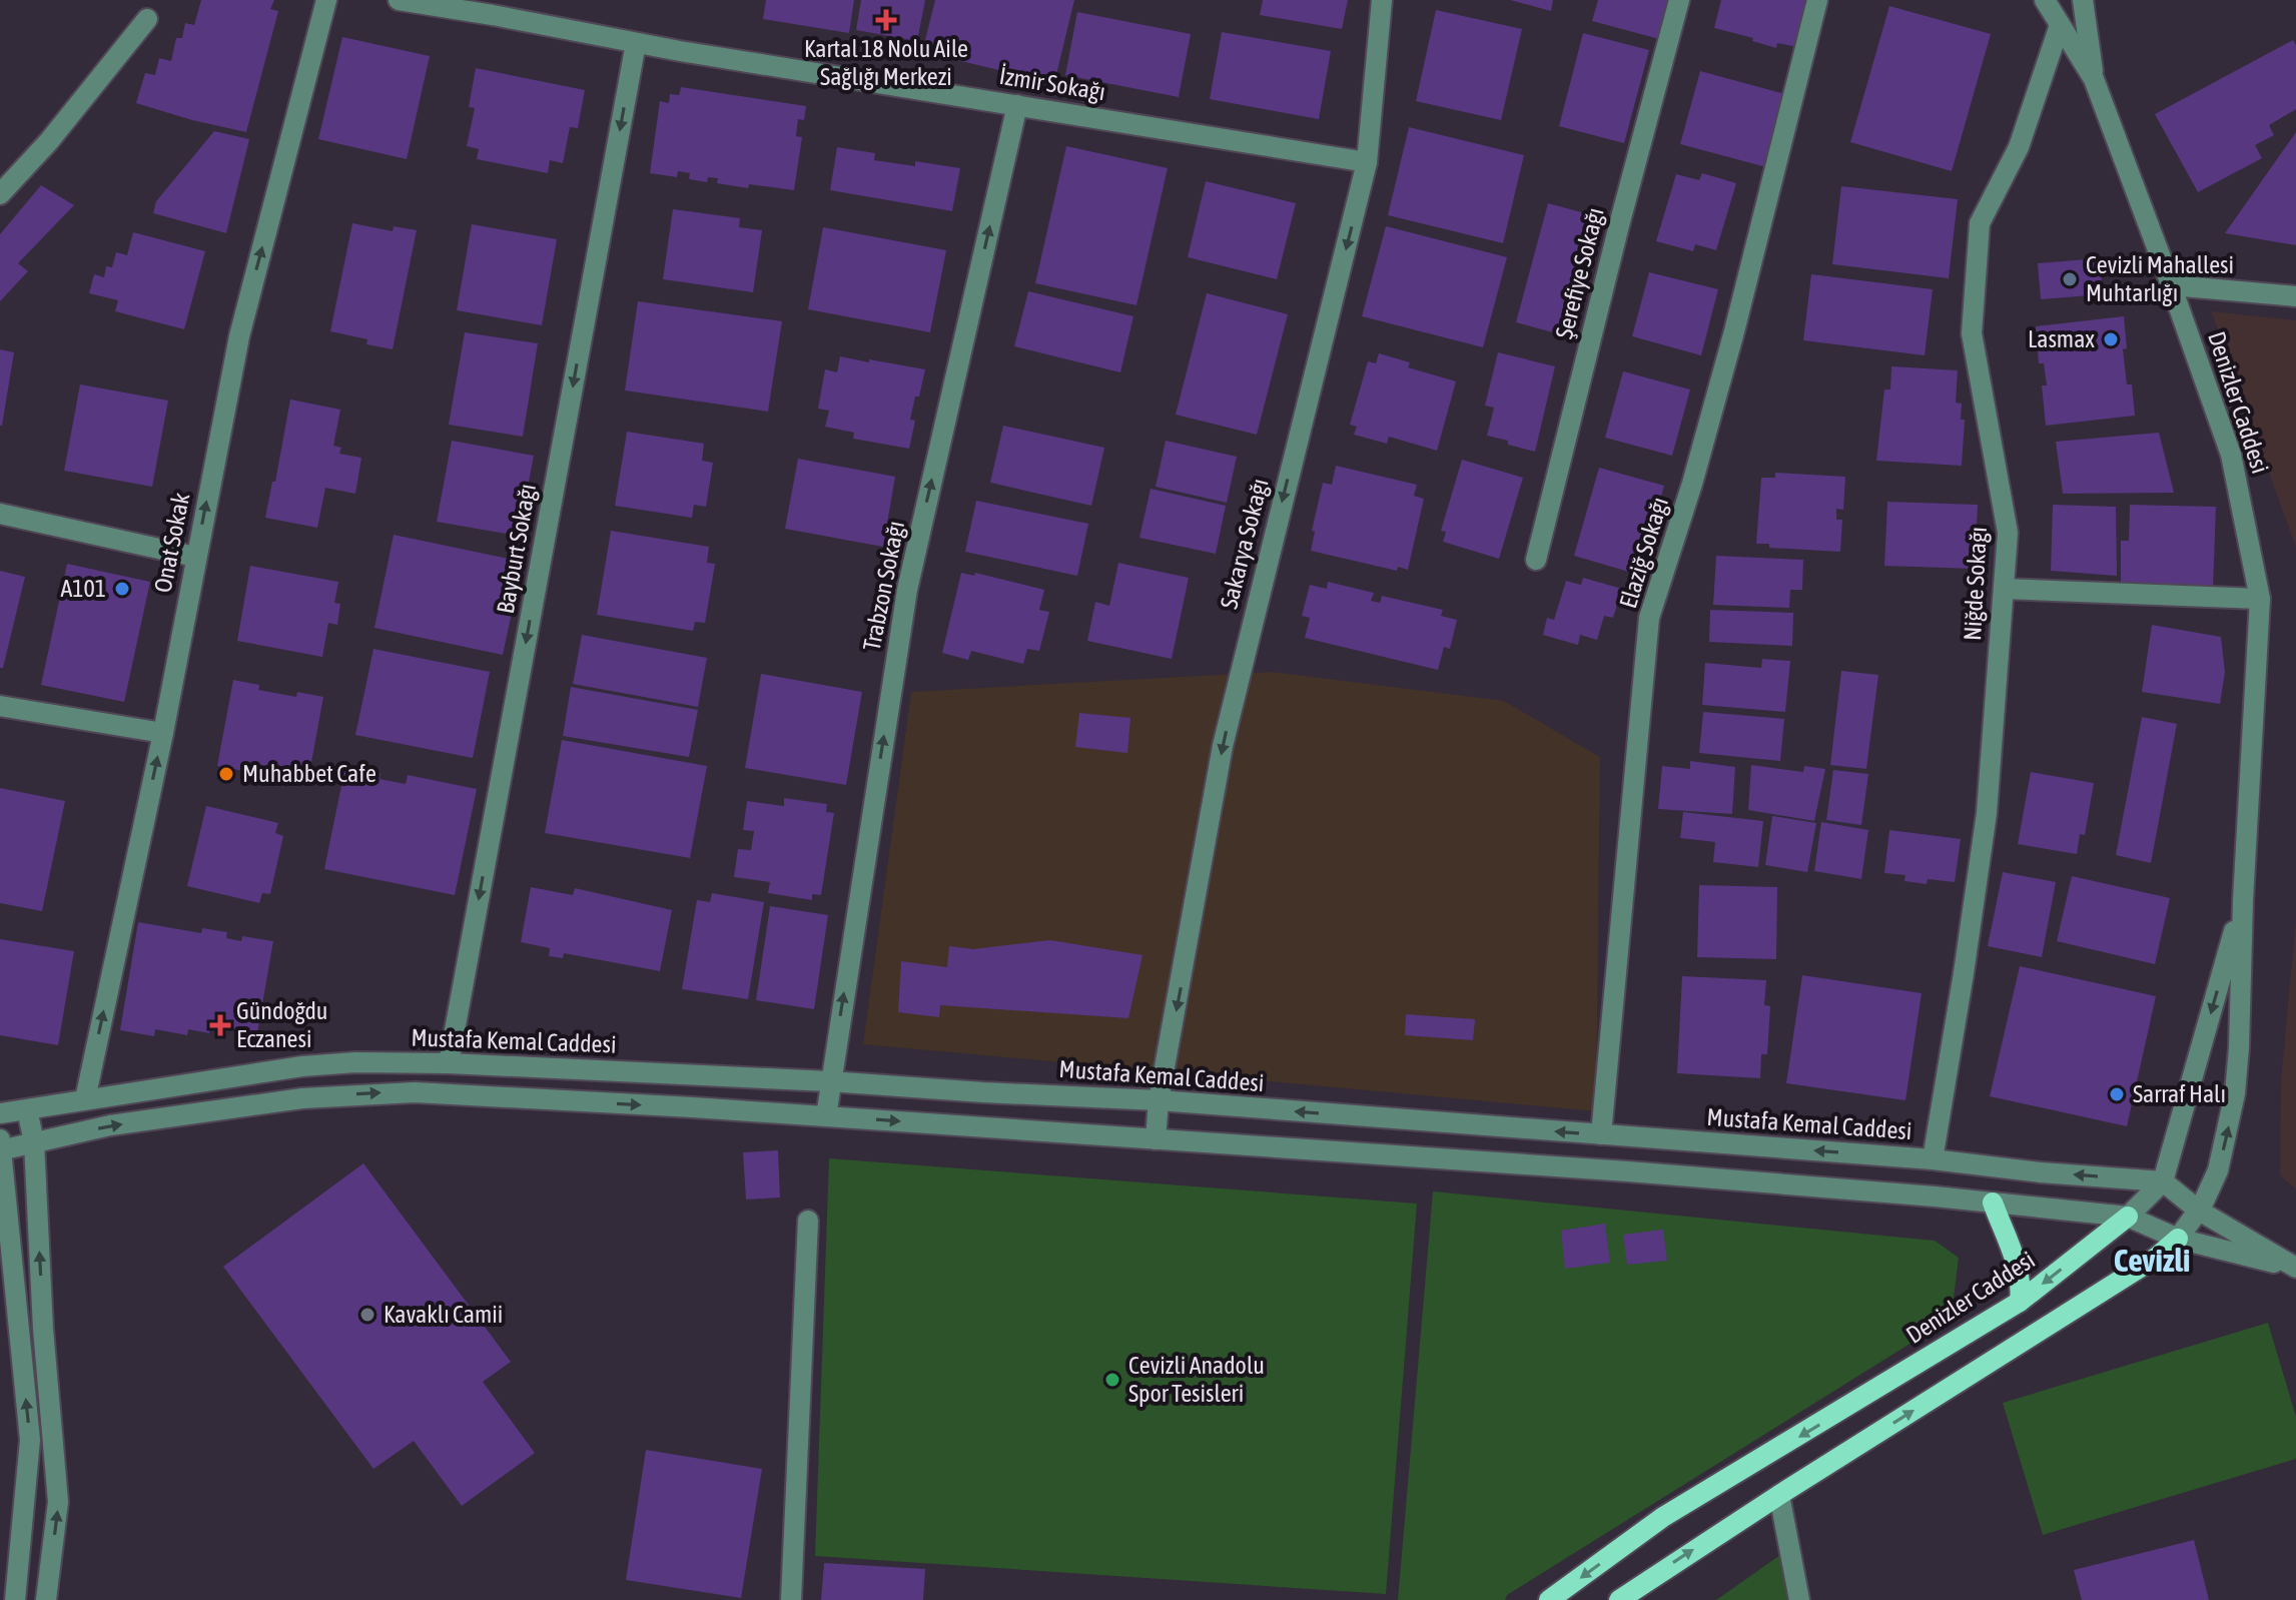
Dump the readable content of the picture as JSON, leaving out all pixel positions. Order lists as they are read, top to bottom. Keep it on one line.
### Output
{"streets":{"main road":["Denizler Caddesi"],"street":["İzmir Sokağı","Şerefiye Sokağı","Onat Sokak","Sakarya Sokağı","Bayburt Sokağı","Elaziğ Sokağı","Niğde Sokağı","Trabzon Sokağı","Mustafa Kemal Caddesi"]},"crossings":[["İzmir Sokağı","Sakarya Sokağı"],["İzmir Sokağı","Bayburt Sokağı"],["İzmir Sokağı","Trabzon Sokağı"],["Denizler Caddesi","Niğde Sokağı"],["Denizler Caddesi","Mustafa Kemal Caddesi"],["Onat Sokak","Mustafa Kemal Caddesi"],["Sakarya Sokağı","Mustafa Kemal Caddesi"],["Bayburt Sokağı","Mustafa Kemal Caddesi"],["Elaziğ Sokağı","Mustafa Kemal Caddesi"],["Niğde Sokağı","Mustafa Kemal Caddesi"],["Trabzon Sokağı","Mustafa Kemal Caddesi"]],"one_way":["Onat Sokak","Sakarya Sokağı","Bayburt Sokağı","Trabzon Sokağı"],"districts":["Cevizli"],"places":{"health":["Kartal 18 Nolu Aile Sağlığı Merkezi","Gündoğdu Eczanesi"],"other":["Cevizli Mahallesi Muhtarlığı","Lasmax","A101","Muhabbet Cafe","Sarraf Halı","Kavaklı Camii","Cevizli Anadolu Spor Tesisleri"]}}
